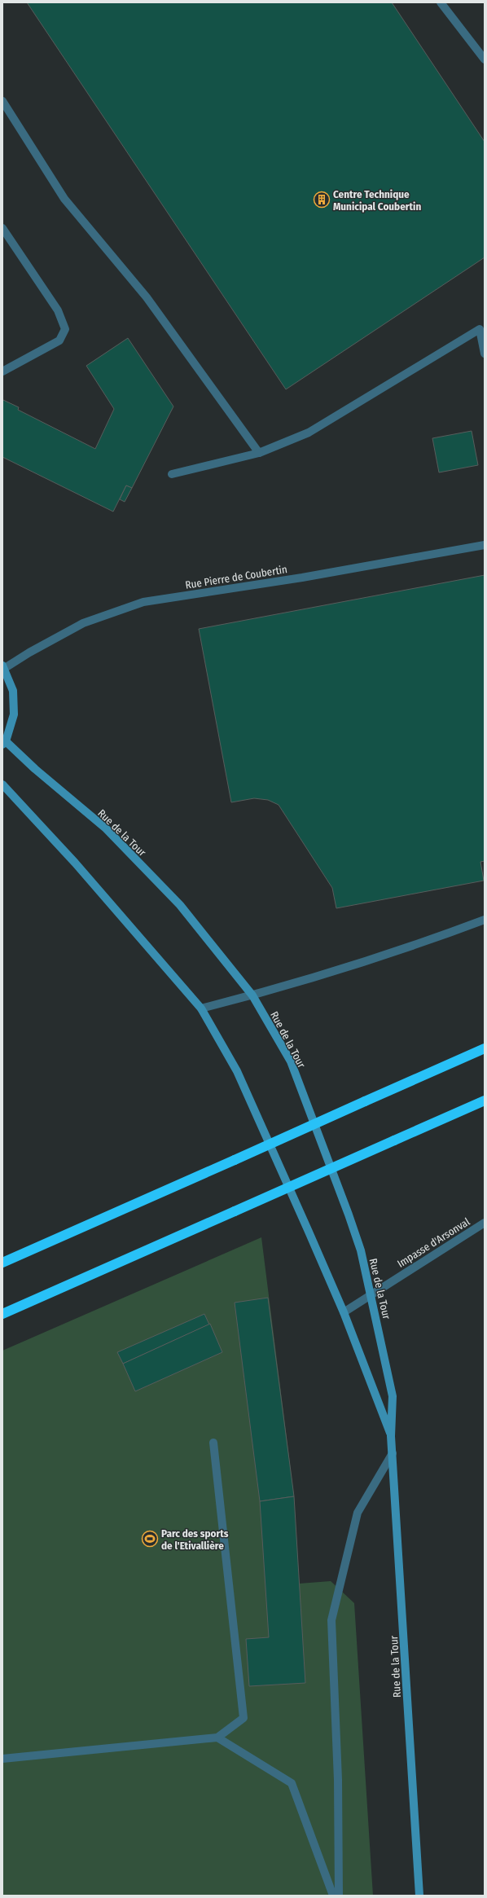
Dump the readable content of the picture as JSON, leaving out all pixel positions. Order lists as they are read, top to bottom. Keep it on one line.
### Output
{"streets":{"street":["Rue Pierre de Coubertin","Rue de la Tour","Impasse d'Arsonval"]},"crossings":[["Rue de la Tour","Impasse d'Arsonval"]],"places":{"building":["Centre Technique Municipal Coubertin"],"sports":["Parc des sports de l'Etivallière"]}}
